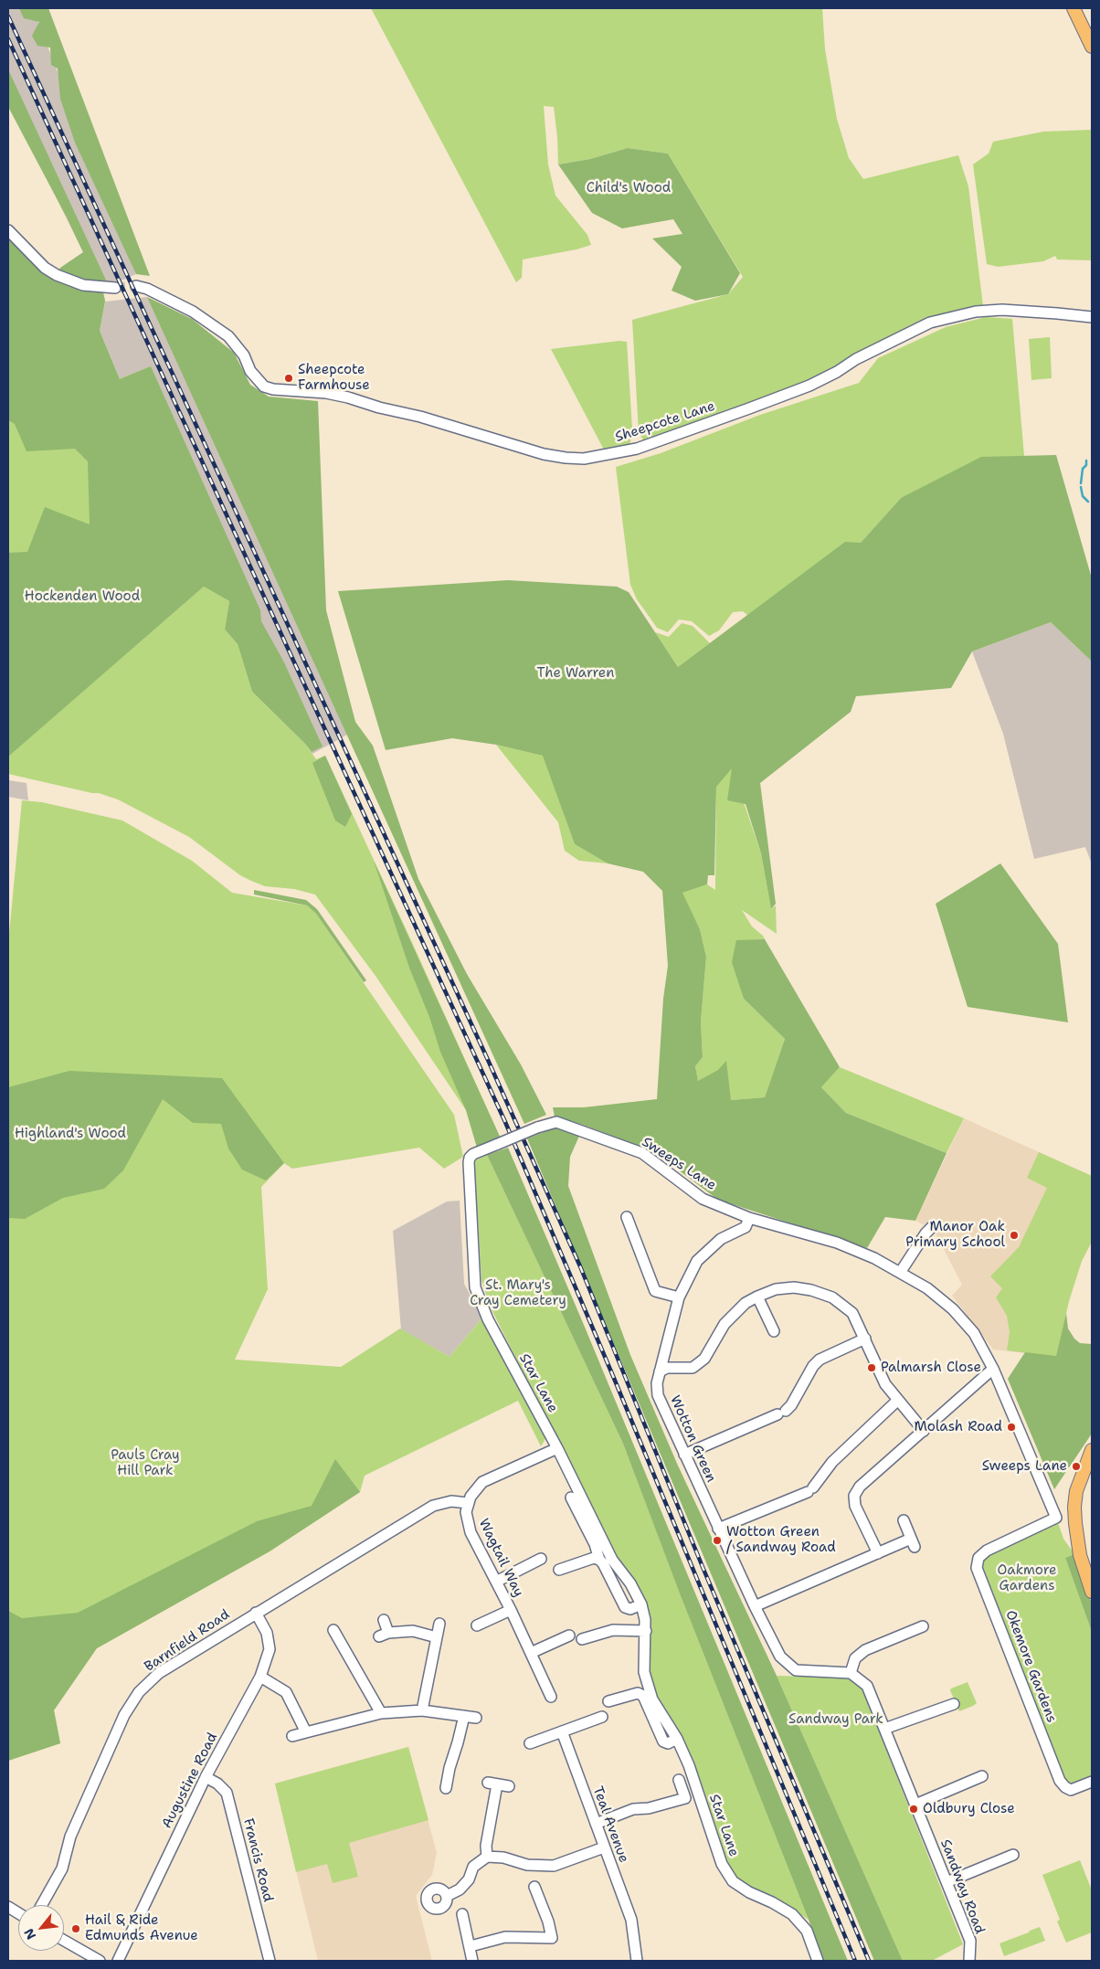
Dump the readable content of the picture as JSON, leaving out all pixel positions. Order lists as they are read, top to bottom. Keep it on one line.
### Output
{"streets":{"street":["Sheepcote Lane","Sweeps Lane","Star Lane","Wotton Green","Wagtail Way","Barnfield Road","Okemore Gardens","Augustine Road","Teal Avenue","Francis Road","Sandway Road"]},"crossings":[["Sweeps Lane","Star Lane"],["Sweeps Lane","Wotton Green"],["Sweeps Lane","Okemore Gardens"],["Wagtail Way","Barnfield Road"],["Barnfield Road","Augustine Road"],["Augustine Road","Francis Road"]],"parks":["Child's Wood","Hockenden Wood","The Warren","Highland's Wood","St. Mary's Cray Cemetery","Pauls Cray Hill Park","Oakmore Gardens","Sandway Park"],"places":["Sheepcote Farmhouse","Manor Oak Primary School","Palmarsh Close","Molash Road","Sweeps Lane","Wotton Green / Sandway Road","Oldbury Close","Hail & Ride Edmunds Avenue"],"north":"bottom left"}
